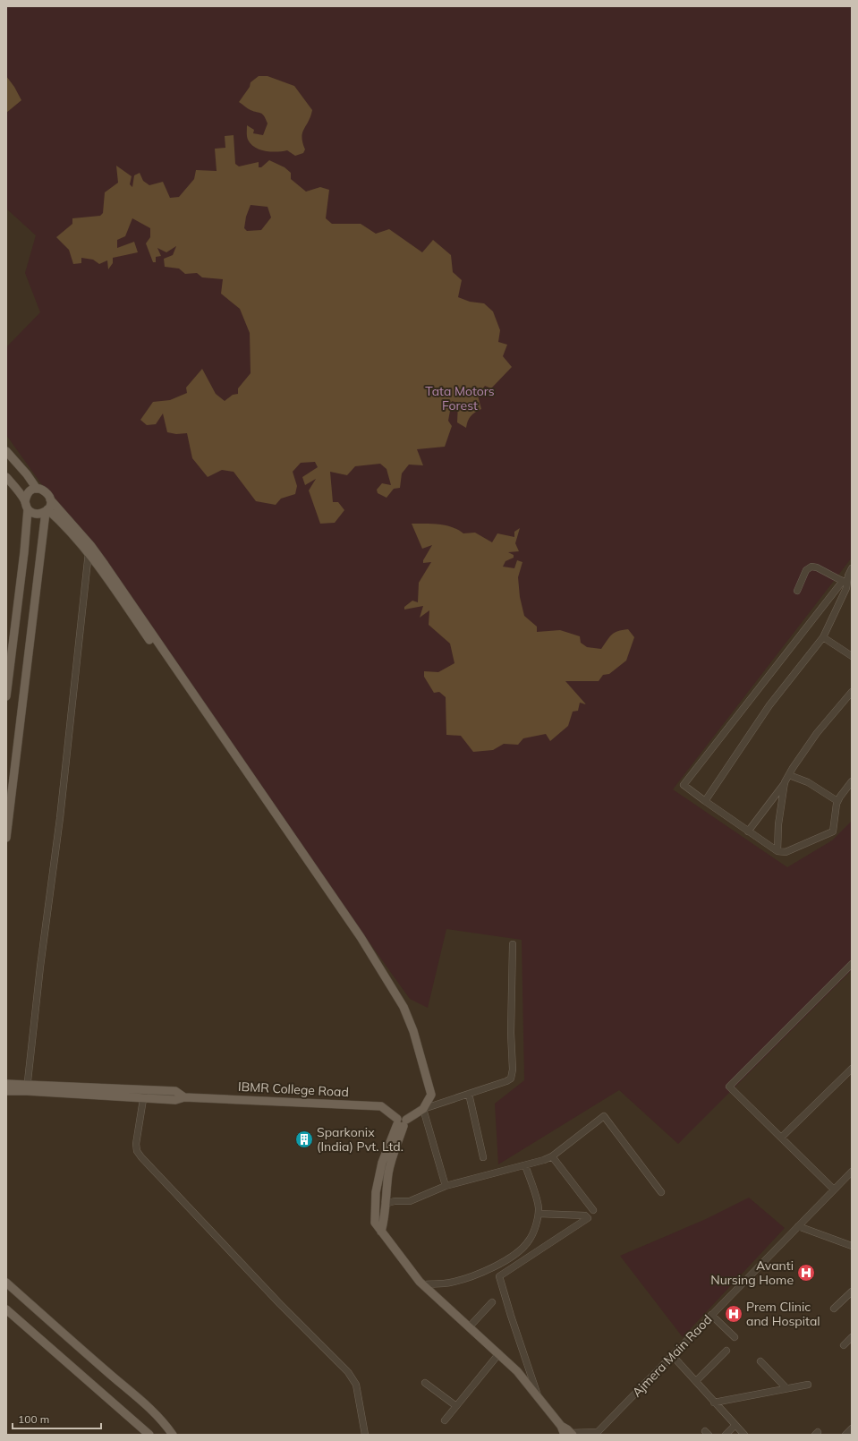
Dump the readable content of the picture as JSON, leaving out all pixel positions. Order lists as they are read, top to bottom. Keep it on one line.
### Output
{"streets":{"main road":["IBMR College Road"],"street":["Ajmera Main Raod"]},"parks":["Tata Motors Forest"],"places":{"building":["Sparkonix (India) Pvt. Ltd."],"hospital":["Avanti Nursing Home","Prem Clinic and Hospital"]},"scale_bar":"100 m"}
